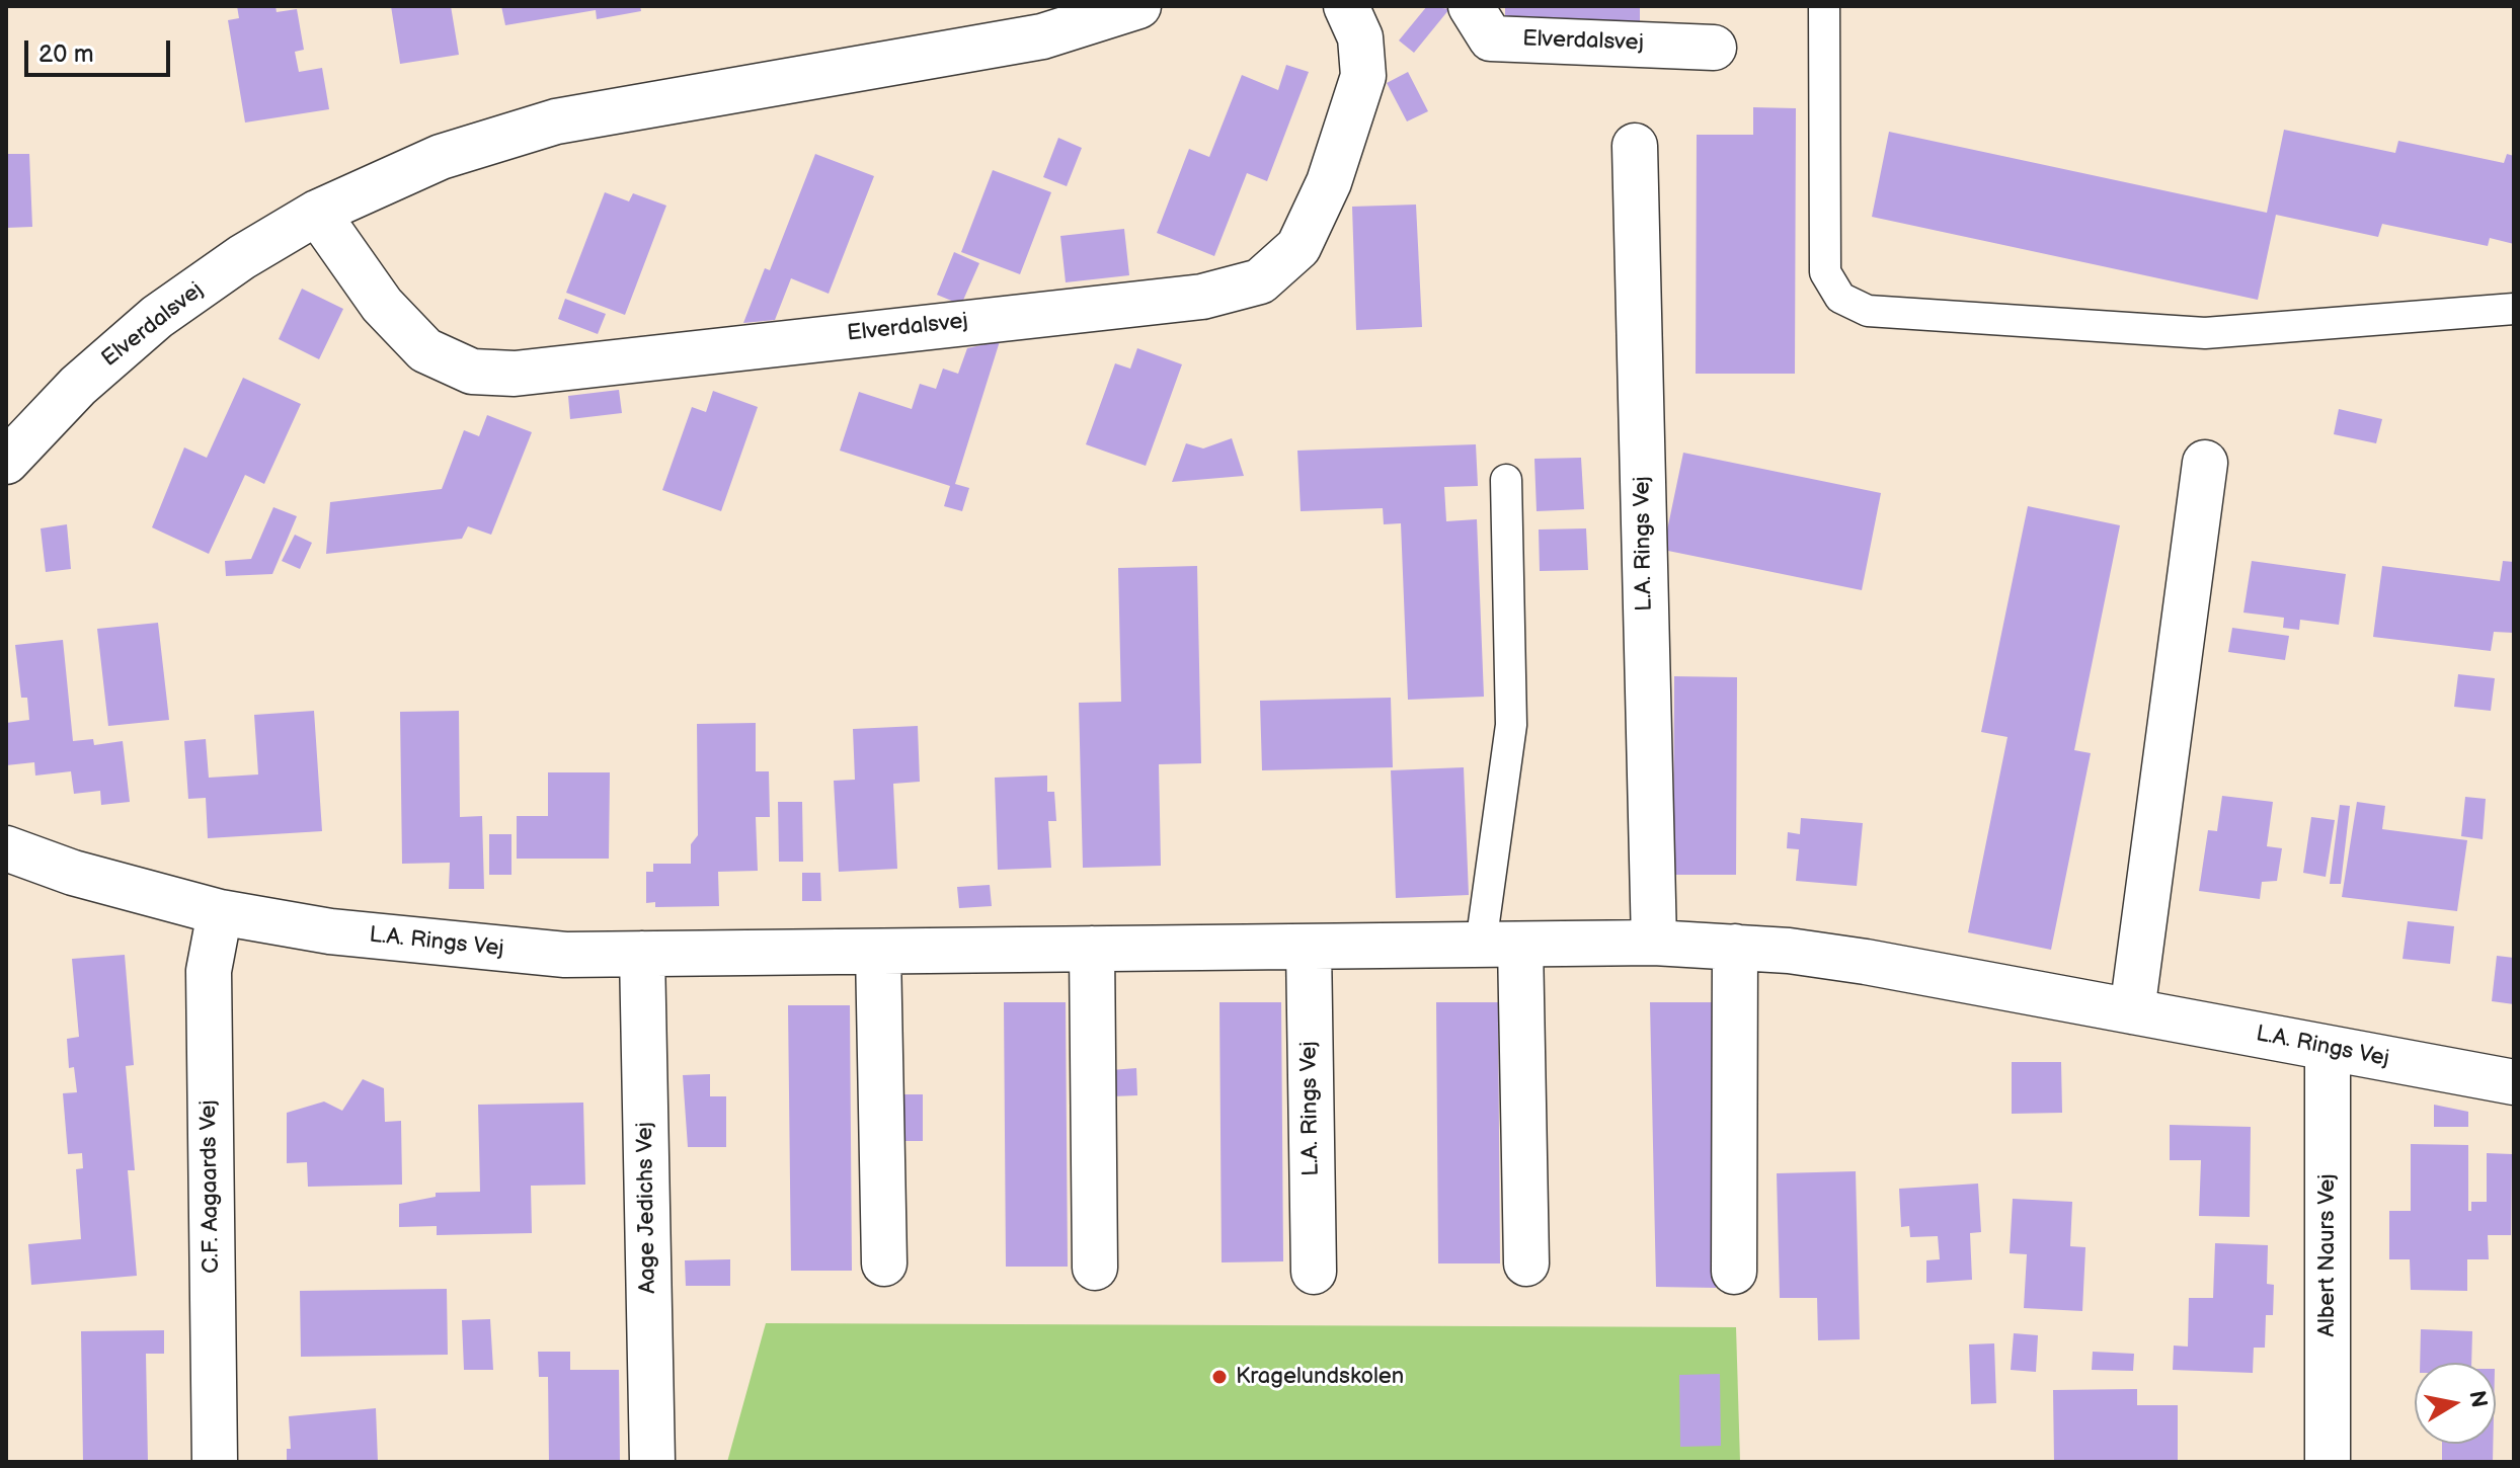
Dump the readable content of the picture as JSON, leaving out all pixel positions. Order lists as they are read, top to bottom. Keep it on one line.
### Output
{"streets":{"street":["Elverdalsvej","L.A. Rings Vej","C.F. Aagaards Vej","Aage Jedichs Vej","Albert Naurs Vej"]},"crossings":[["L.A. Rings Vej","C.F. Aagaards Vej"],["L.A. Rings Vej","Aage Jedichs Vej"],["L.A. Rings Vej","Albert Naurs Vej"]],"places":["Kragelundskolen"],"scale_bar":"20 m","north":"right"}
